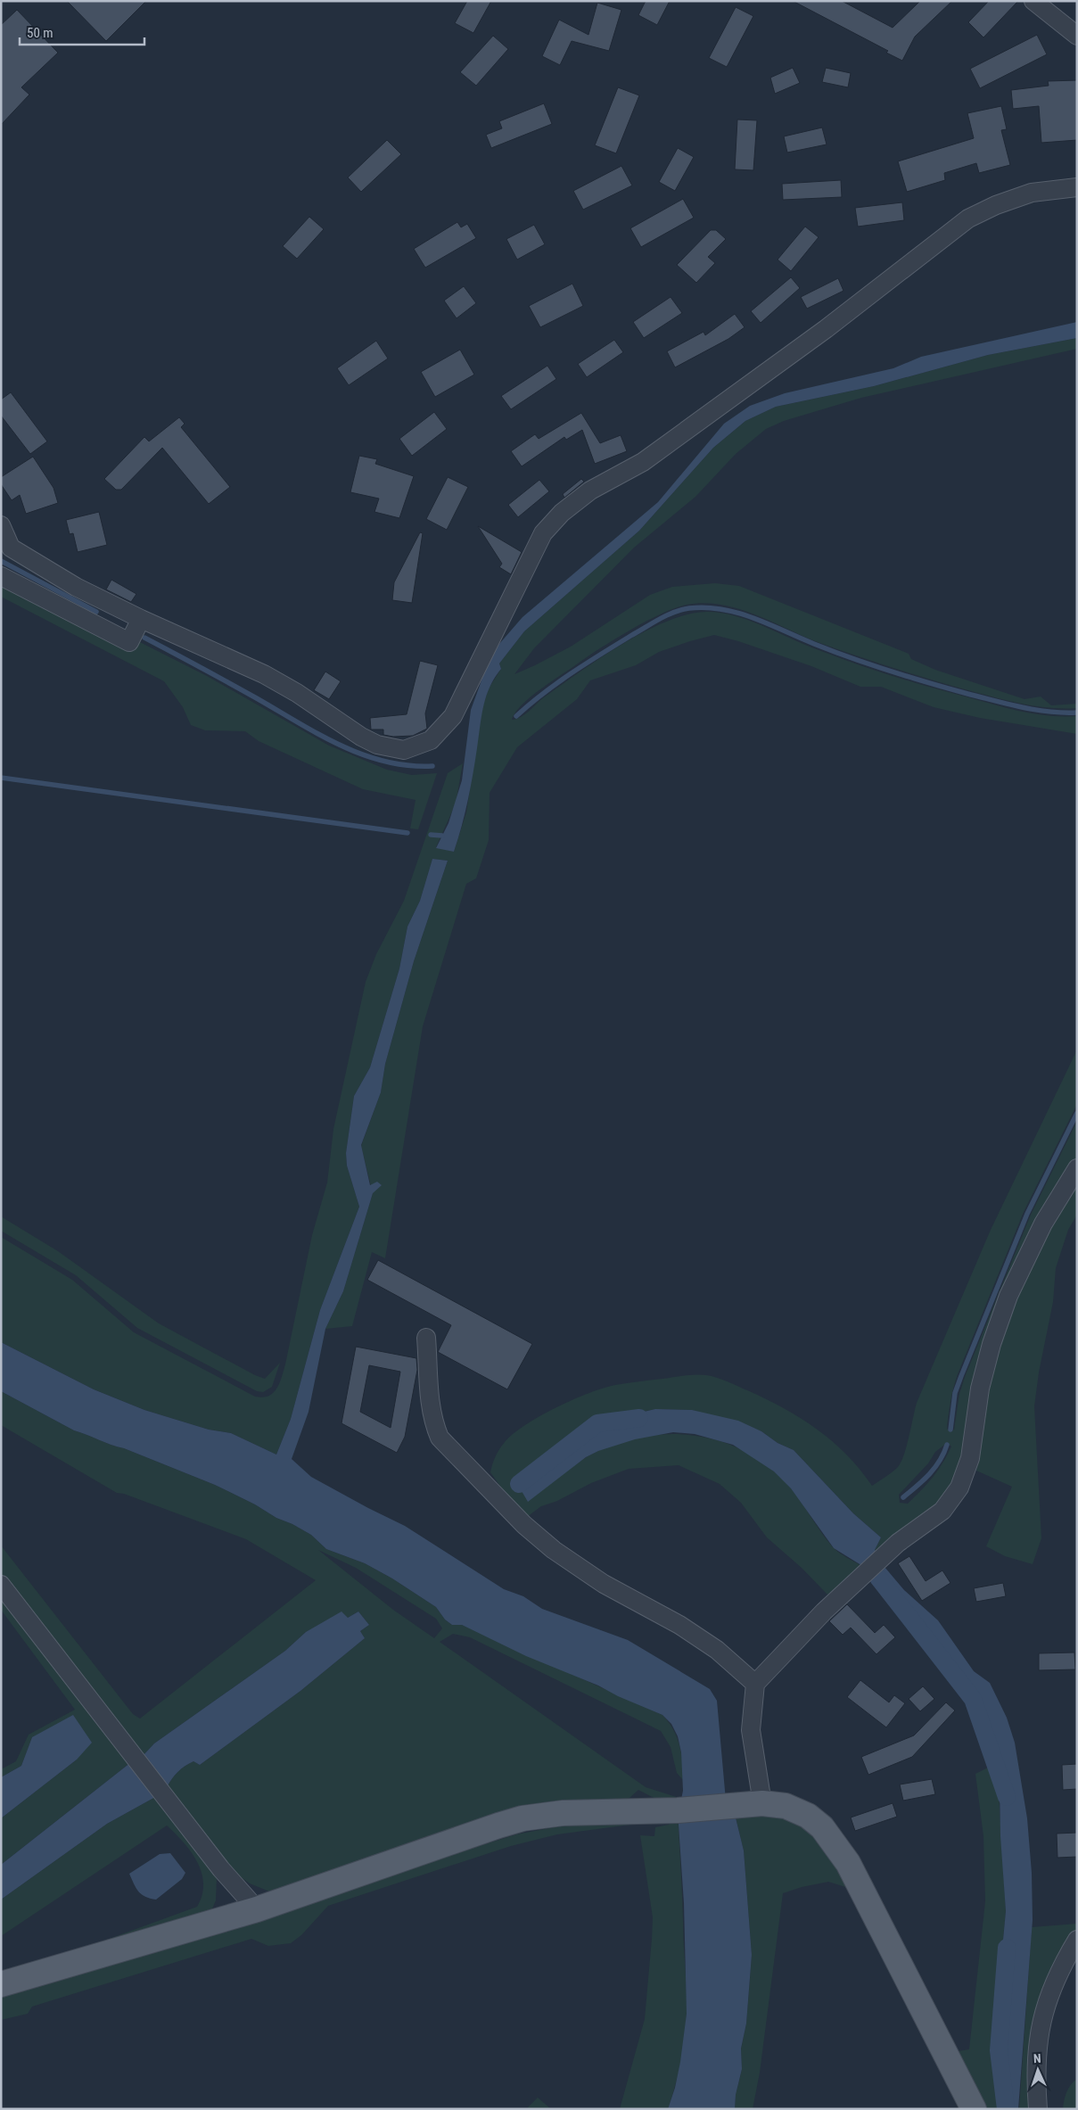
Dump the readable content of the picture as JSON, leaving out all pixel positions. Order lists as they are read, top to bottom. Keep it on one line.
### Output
{"scale_bar":"50 m","north":"top"}
